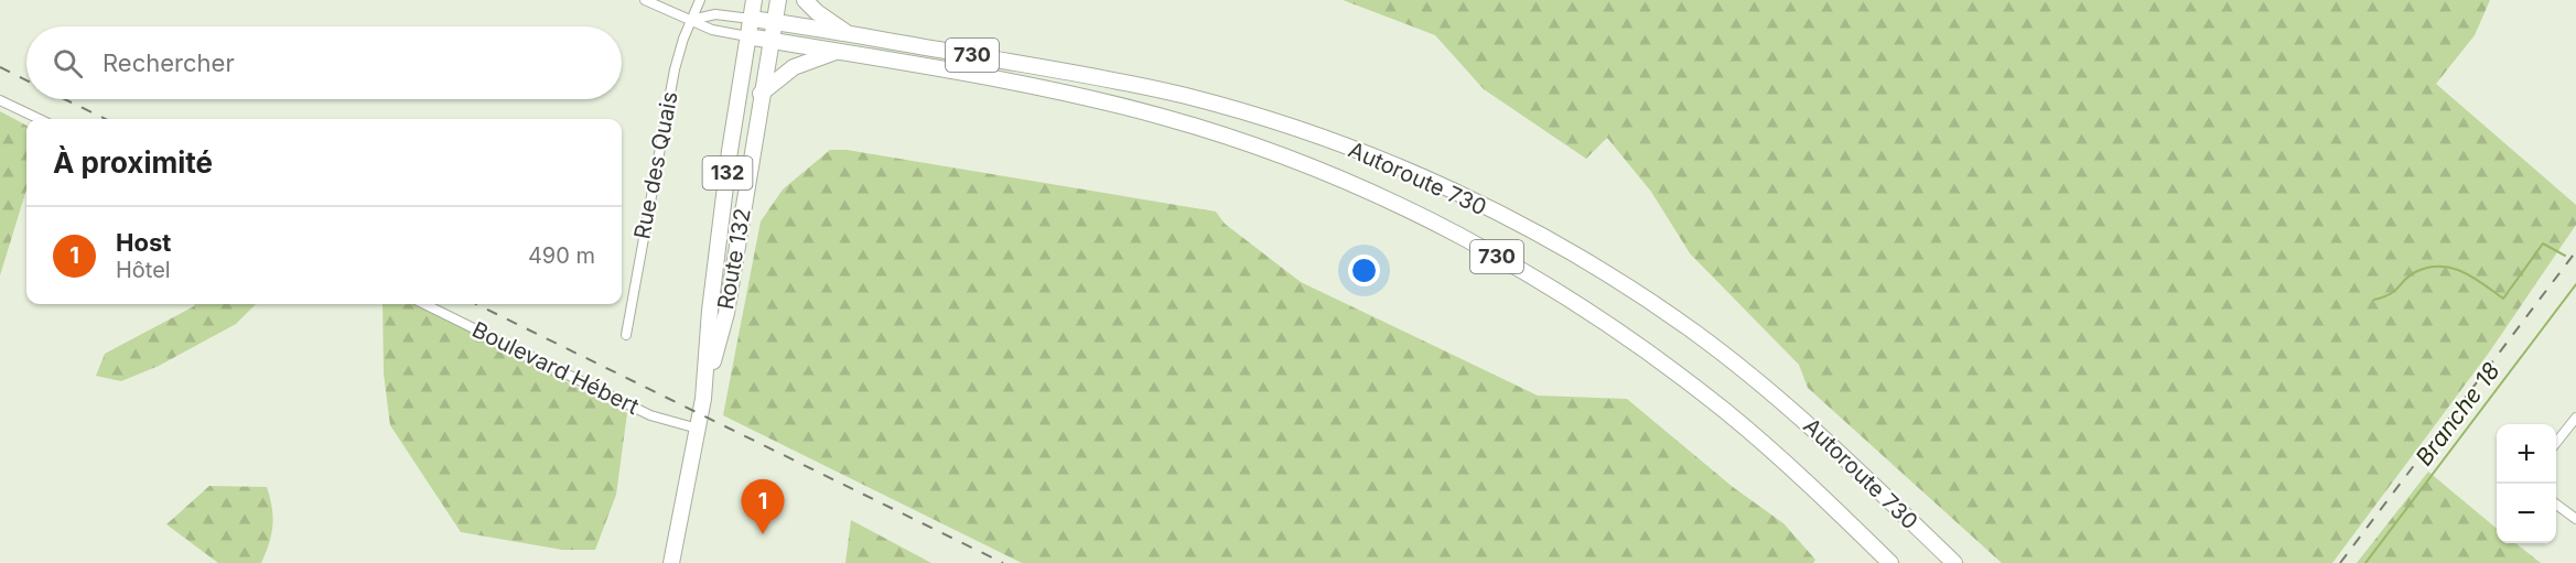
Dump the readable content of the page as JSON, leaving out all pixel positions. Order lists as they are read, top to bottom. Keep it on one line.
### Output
{"streets":{"highway":["730","132","Autoroute 730","Route 132"],"street":["Rue des Quais","Boulevard Hébert"]},"crossings":[["Autoroute 730","Route 132"],["Route 132","Boulevard Hébert"]],"water":["Branche 18"],"page":{"search":"Rechercher","heading":"À proximité","list":[{"mark":"1","name":"Host","note":"Hôtel","value":"490 m"}],"map_buttons":["+","−"],"pins":"1"}}
